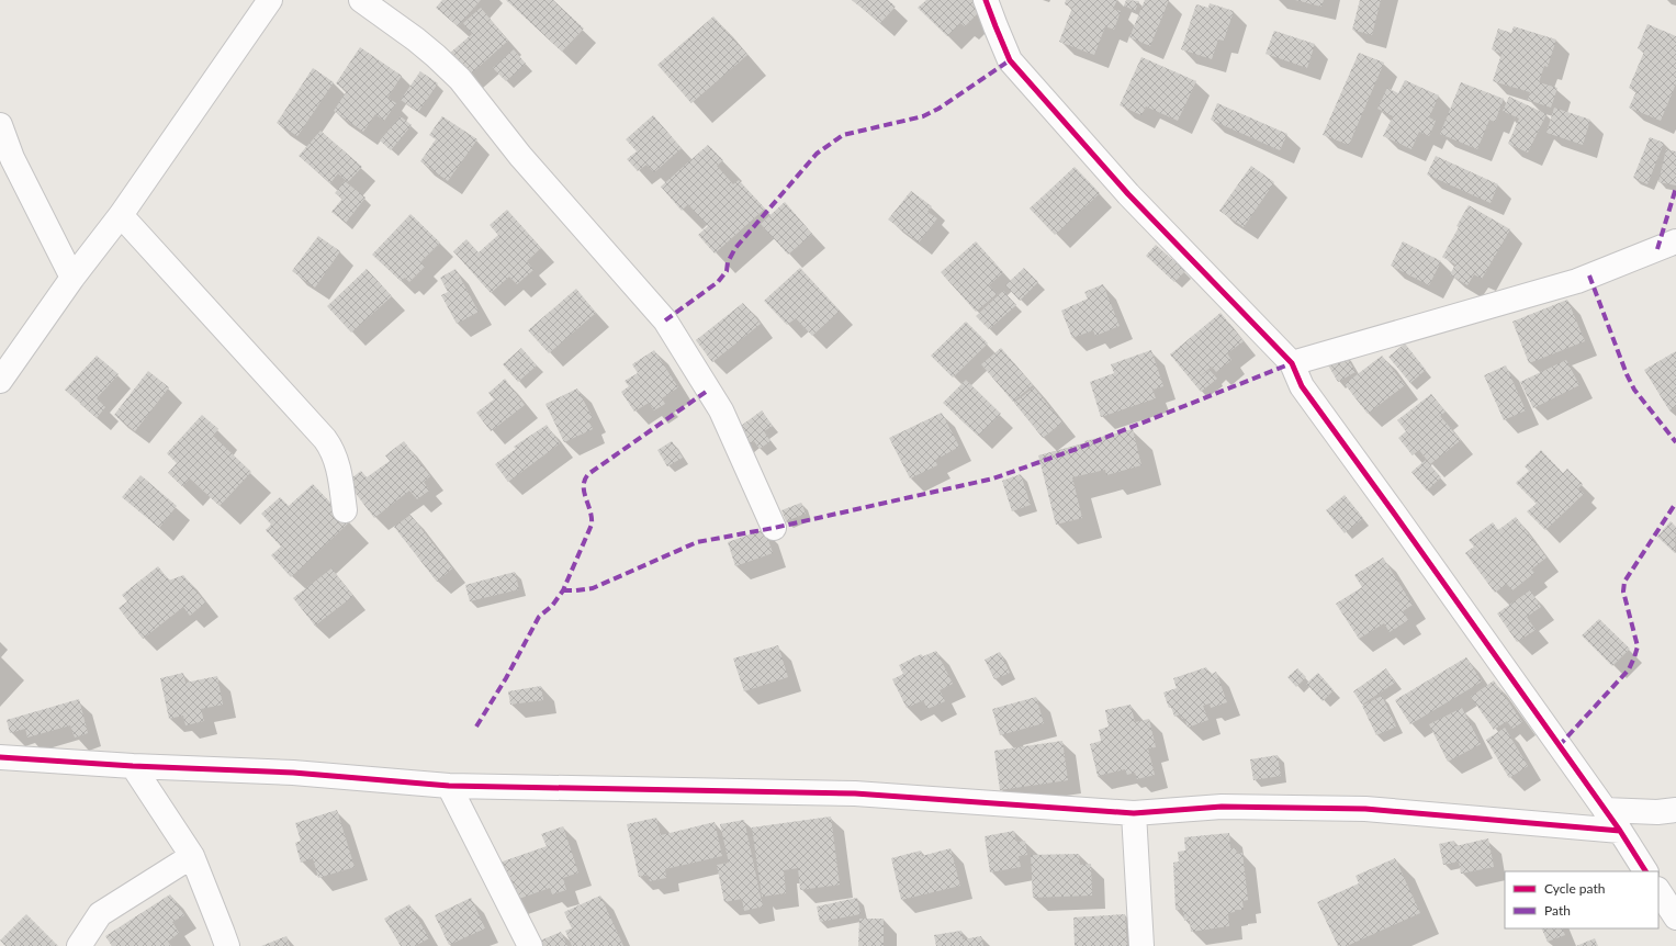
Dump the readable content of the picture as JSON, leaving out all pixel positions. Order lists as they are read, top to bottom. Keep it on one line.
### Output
{"legend":["Cycle path","Path"]}
